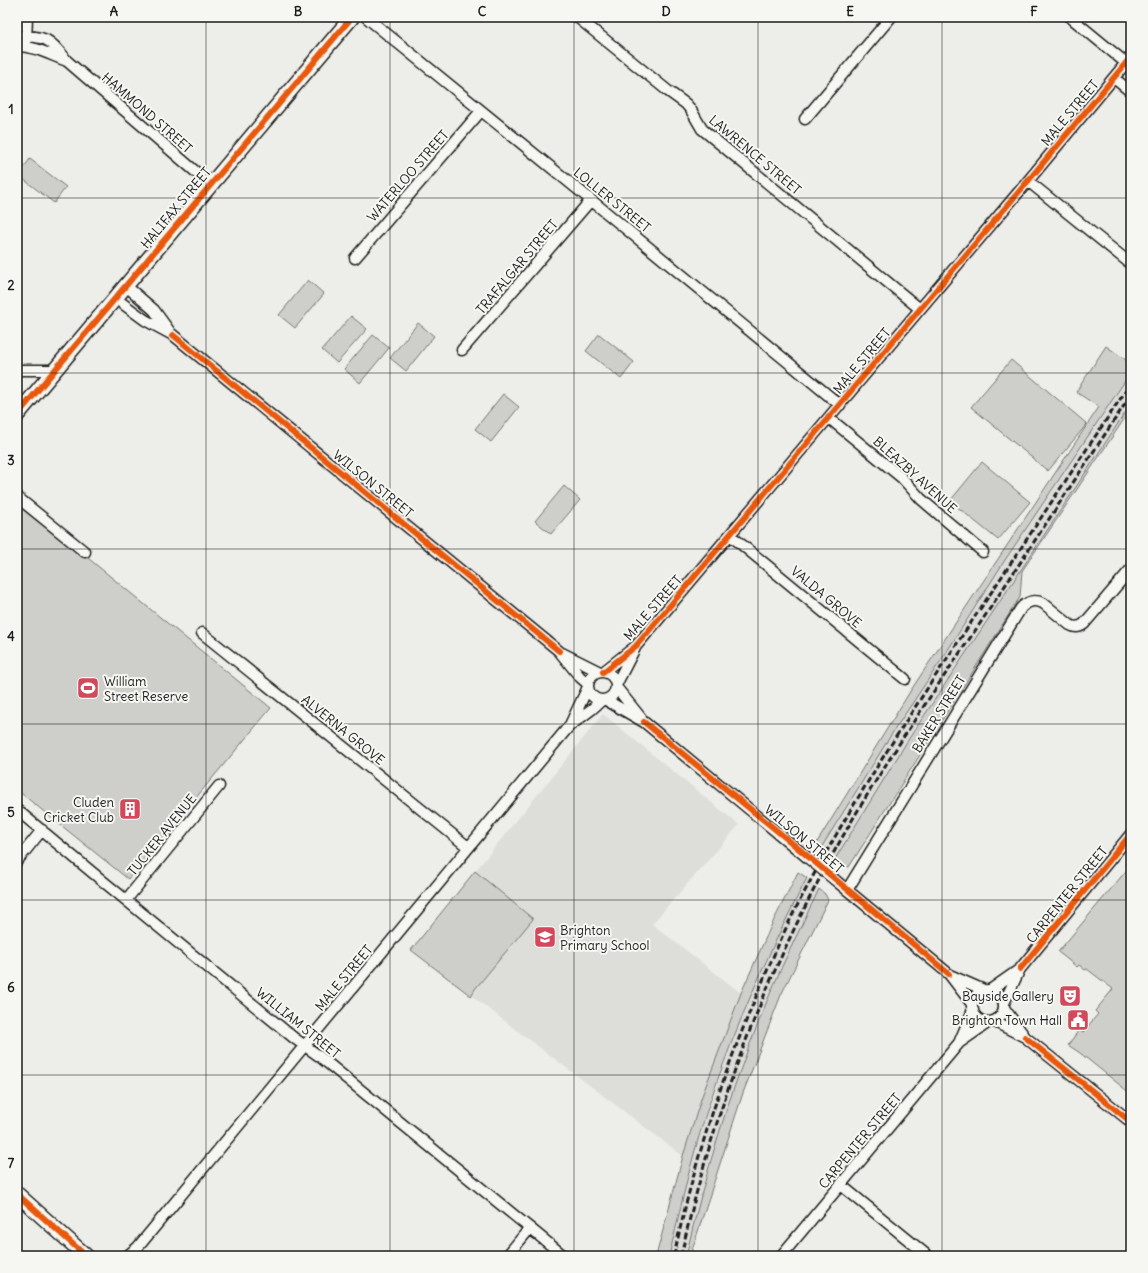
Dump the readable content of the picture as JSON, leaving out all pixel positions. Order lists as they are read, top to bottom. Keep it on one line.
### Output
{"streets":{"street":["HAMMOND STREET","MALE STREET","LAWRENCE STREET","WATERLOO STREET","LOLLER STREET","HALIFAX STREET","TRAFALGAR STREET","BLEAZBY AVENUE","WILSON STREET","VALDA GROVE","BAKER STREET","ALVERNA GROVE","TUCKER AVENUE","CARPENTER STREET","WILLIAM STREET"]},"crossings":[["HAMMOND STREET","HALIFAX STREET"],["MALE STREET","LAWRENCE STREET"],["MALE STREET","LOLLER STREET"],["MALE STREET","BLEAZBY AVENUE"],["MALE STREET","WILSON STREET"],["MALE STREET","VALDA GROVE"],["MALE STREET","ALVERNA GROVE"],["MALE STREET","WILLIAM STREET"],["WATERLOO STREET","LOLLER STREET"],["LOLLER STREET","TRAFALGAR STREET"],["HALIFAX STREET","WILSON STREET"],["WILSON STREET","BAKER STREET"],["WILSON STREET","CARPENTER STREET"],["TUCKER AVENUE","WILLIAM STREET"]],"places":{"sports":["William Street Reserve"],"building":["Cluden Cricket Club"],"school or university":["Brighton Primary School"],"theatre":["Bayside Gallery"],"public building":["Brighton Town Hall"]},"grid":{"columns":["A","B","C","D","E","F"],"rows":["1","2","3","4","5","6","7"]}}
